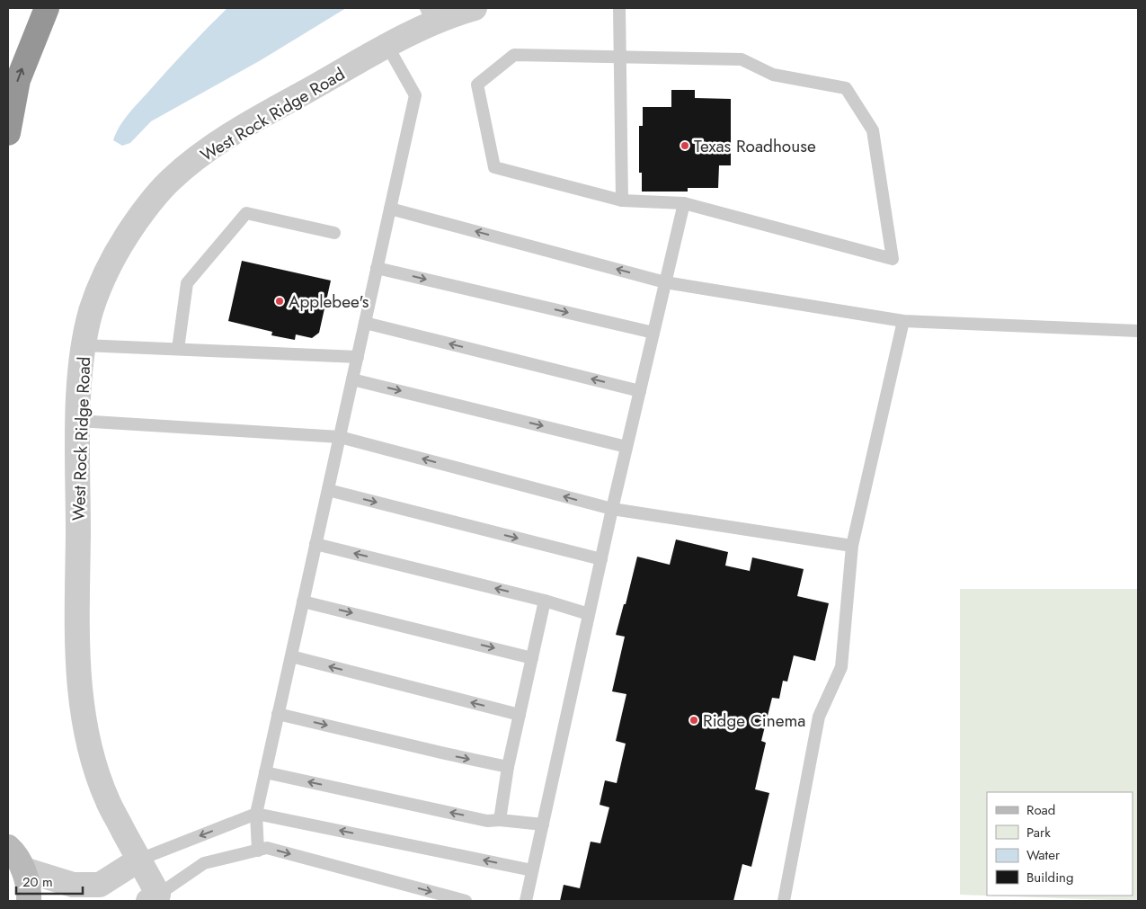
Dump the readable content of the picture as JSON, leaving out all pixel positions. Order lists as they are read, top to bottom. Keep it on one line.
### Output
{"streets":{"street":["West Rock Ridge Road"]},"places":["Texas Roadhouse","Applebee's","Ridge Cinema"],"legend":["Road","Park","Water","Building"],"scale_bar":"20 m"}
